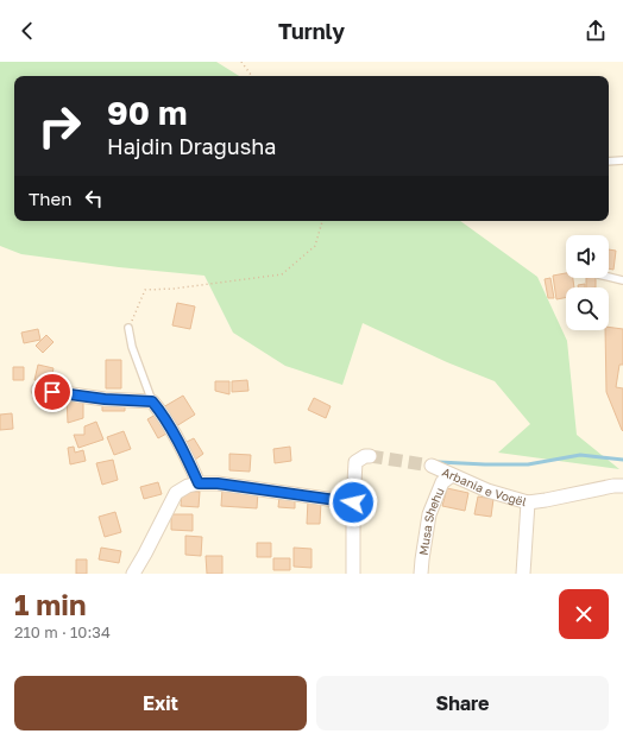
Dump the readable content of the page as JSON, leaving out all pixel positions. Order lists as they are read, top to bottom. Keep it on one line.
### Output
{"streets":{"street":["Arbania e Vogël","Musa Shehu"]},"crossings":[["Arbania e Vogël","Musa Shehu"]],"page":{"header":"Turnly","turn":["90 m","Hajdin Dragusha"],"then":"Then","heading":["1 min","210 m · 10:34"],"buttons":["Exit","Share"]}}
